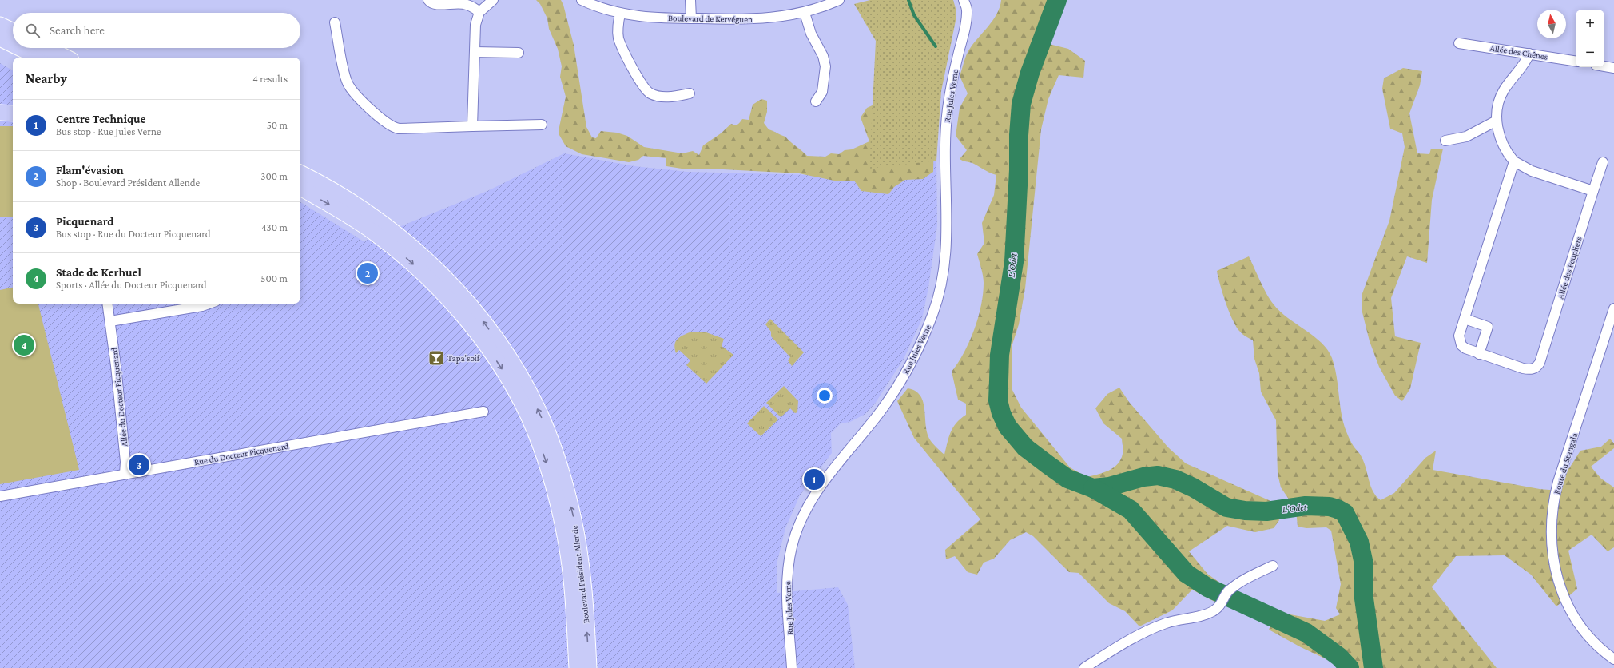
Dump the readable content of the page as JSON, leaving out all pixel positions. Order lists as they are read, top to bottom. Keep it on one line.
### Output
{"streets":{"main road":["Boulevard Président Allende"],"street":["Boulevard de Kervéguen","Allée des Chênes","Rue Jules Verne","Allée des Peupliers","Allée du Docteur Picquenard","Rue du Docteur Picquenard","Route du Stangala"]},"crossings":[["Allée du Docteur Picquenard","Rue du Docteur Picquenard"]],"water":["L'Odet"],"places":{"bar":["Tapa'soif"]},"north":"top","page":{"map_buttons":["+","−"],"search":"Search here","heading":["Nearby","4 results"],"list":[{"mark":"1","name":"Centre Technique","note":"Bus stop · Rue Jules Verne","value":"50 m"},{"mark":"2","name":"Flam'évasion","note":"Shop · Boulevard Président Allende","value":"300 m"},{"mark":"3","name":"Picquenard","note":"Bus stop · Rue du Docteur Picquenard","value":"430 m"},{"mark":"4","name":"Stade de Kerhuel","note":"Sports · Allée du Docteur Picquenard","value":"500 m"}],"pins":["2","4","3","1"]}}
